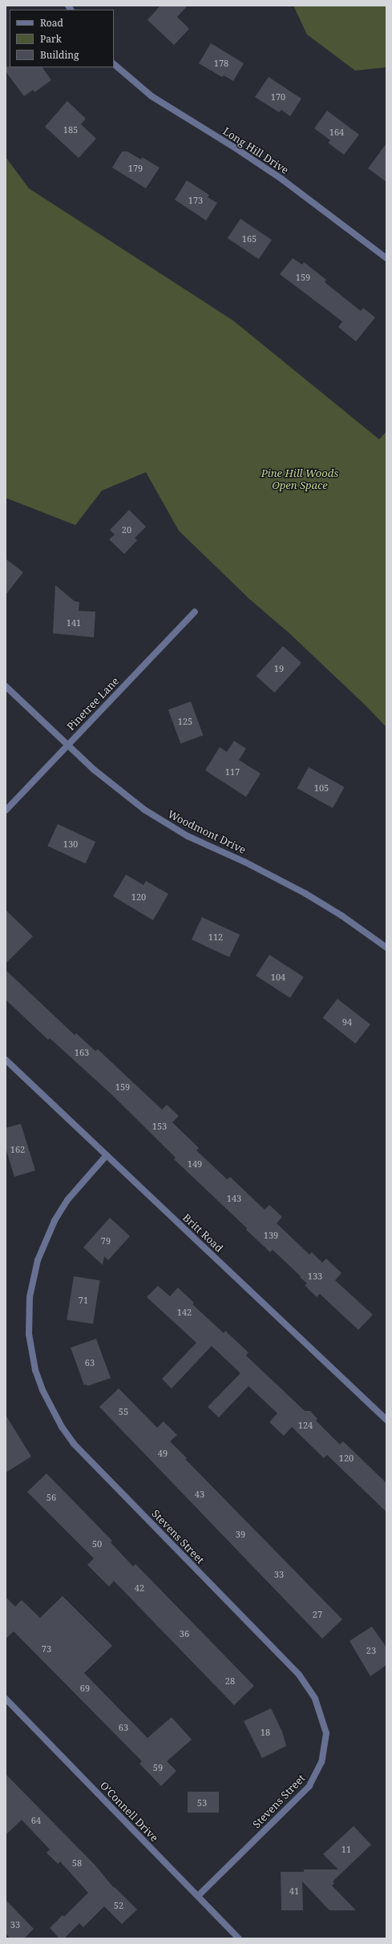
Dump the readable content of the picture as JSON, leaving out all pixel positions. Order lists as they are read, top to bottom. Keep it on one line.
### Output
{"streets":{"street":["Long Hill Drive","Pinetree Lane","Woodmont Drive","Britt Road","Stevens Street","O'Connell Drive"]},"crossings":[["Pinetree Lane","Woodmont Drive"],["Britt Road","Stevens Street"],["Stevens Street","O'Connell Drive"]],"parks":["Pine Hill Woods Open Space"],"house_numbers":["178","170","185","164","179","173","165","159","20","141","19","125","117","105","130","120","112","104","94","163","159","153","162","149","143","139","79","133","71","142","63","55","124","49","120","43","56","39","50","33","42","27","36","73","23","28","69","63","18","59","53","64","11","58","41","52","33"],"legend":["Road","Park","Building"]}
